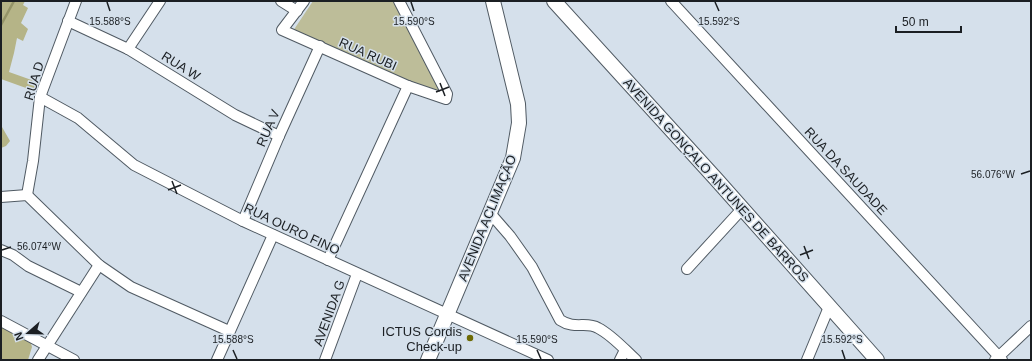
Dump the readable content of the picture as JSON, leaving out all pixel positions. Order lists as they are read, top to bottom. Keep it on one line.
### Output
{"streets":{"main road":["AVENIDA GONÇALO ANTUNES DE BARROS","AVENIDA ACLIMAÇÃO"],"street":["RUA RUBI","RUA W","RUA D","RUA V","RUA DA SAUDADE","RUA OURO FINO","AVENIDA G"]},"crossings":[["RUA RUBI","RUA V"],["RUA W","RUA D"],["RUA W","RUA V"],["RUA D","RUA OURO FINO"],["RUA V","RUA OURO FINO"],["AVENIDA ACLIMAÇÃO","RUA OURO FINO"],["RUA OURO FINO","AVENIDA G"]],"places":["ICTUS Cordis Check-up"],"scale_bar":"50 m","north":"left","coordinates":["15.588°S","15.590°S","15.592°S","56.076°W","56.074°W"]}
